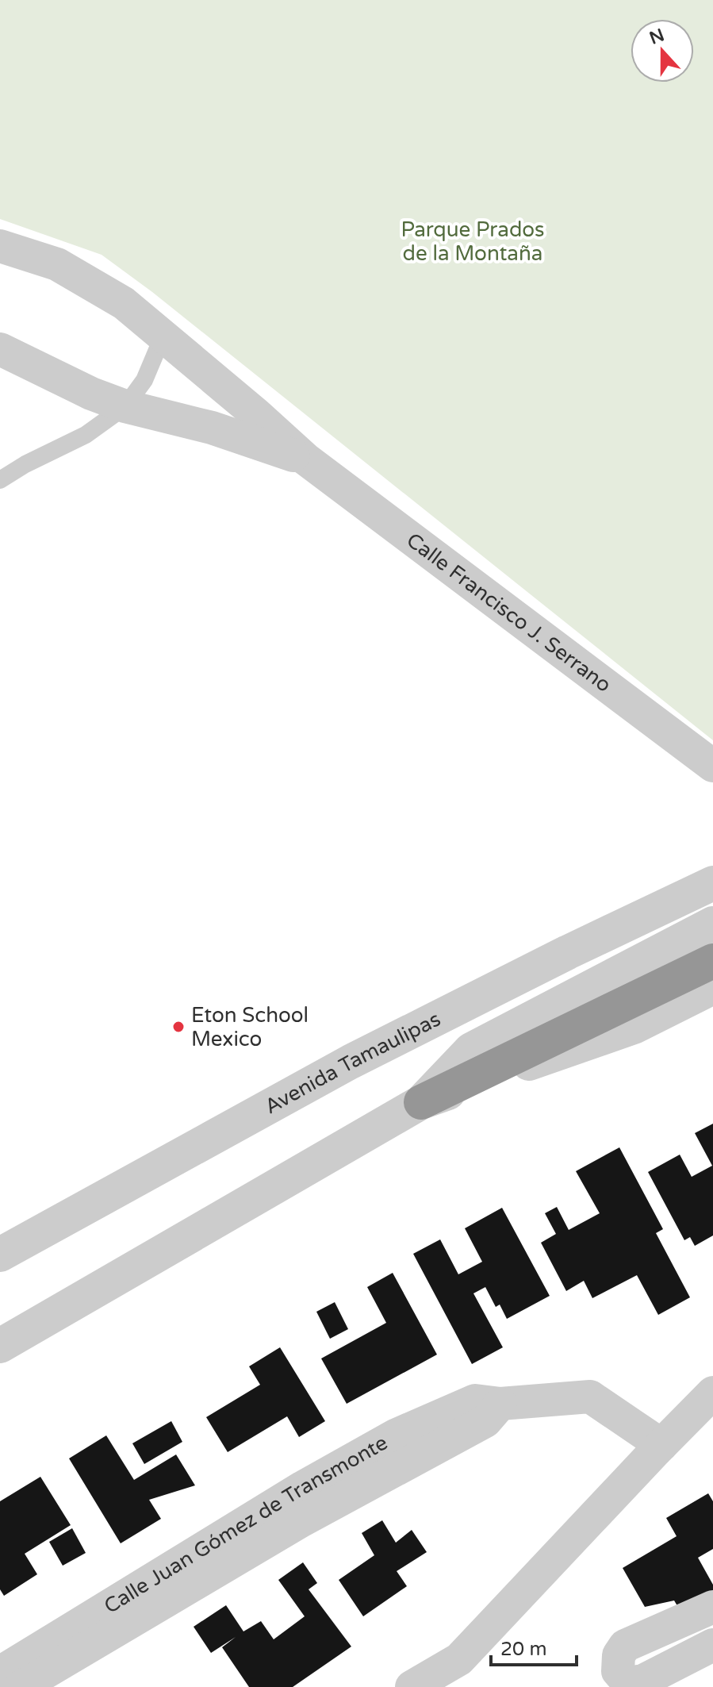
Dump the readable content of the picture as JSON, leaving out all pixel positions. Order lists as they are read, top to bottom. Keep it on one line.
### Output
{"streets":{"street":["Calle Francisco J. Serrano","Avenida Tamaulipas","Calle Juan Gómez de Transmonte"]},"parks":["Parque Prados de la Montaña"],"places":["Eton School Mexico"],"scale_bar":"20 m","north":"top"}
